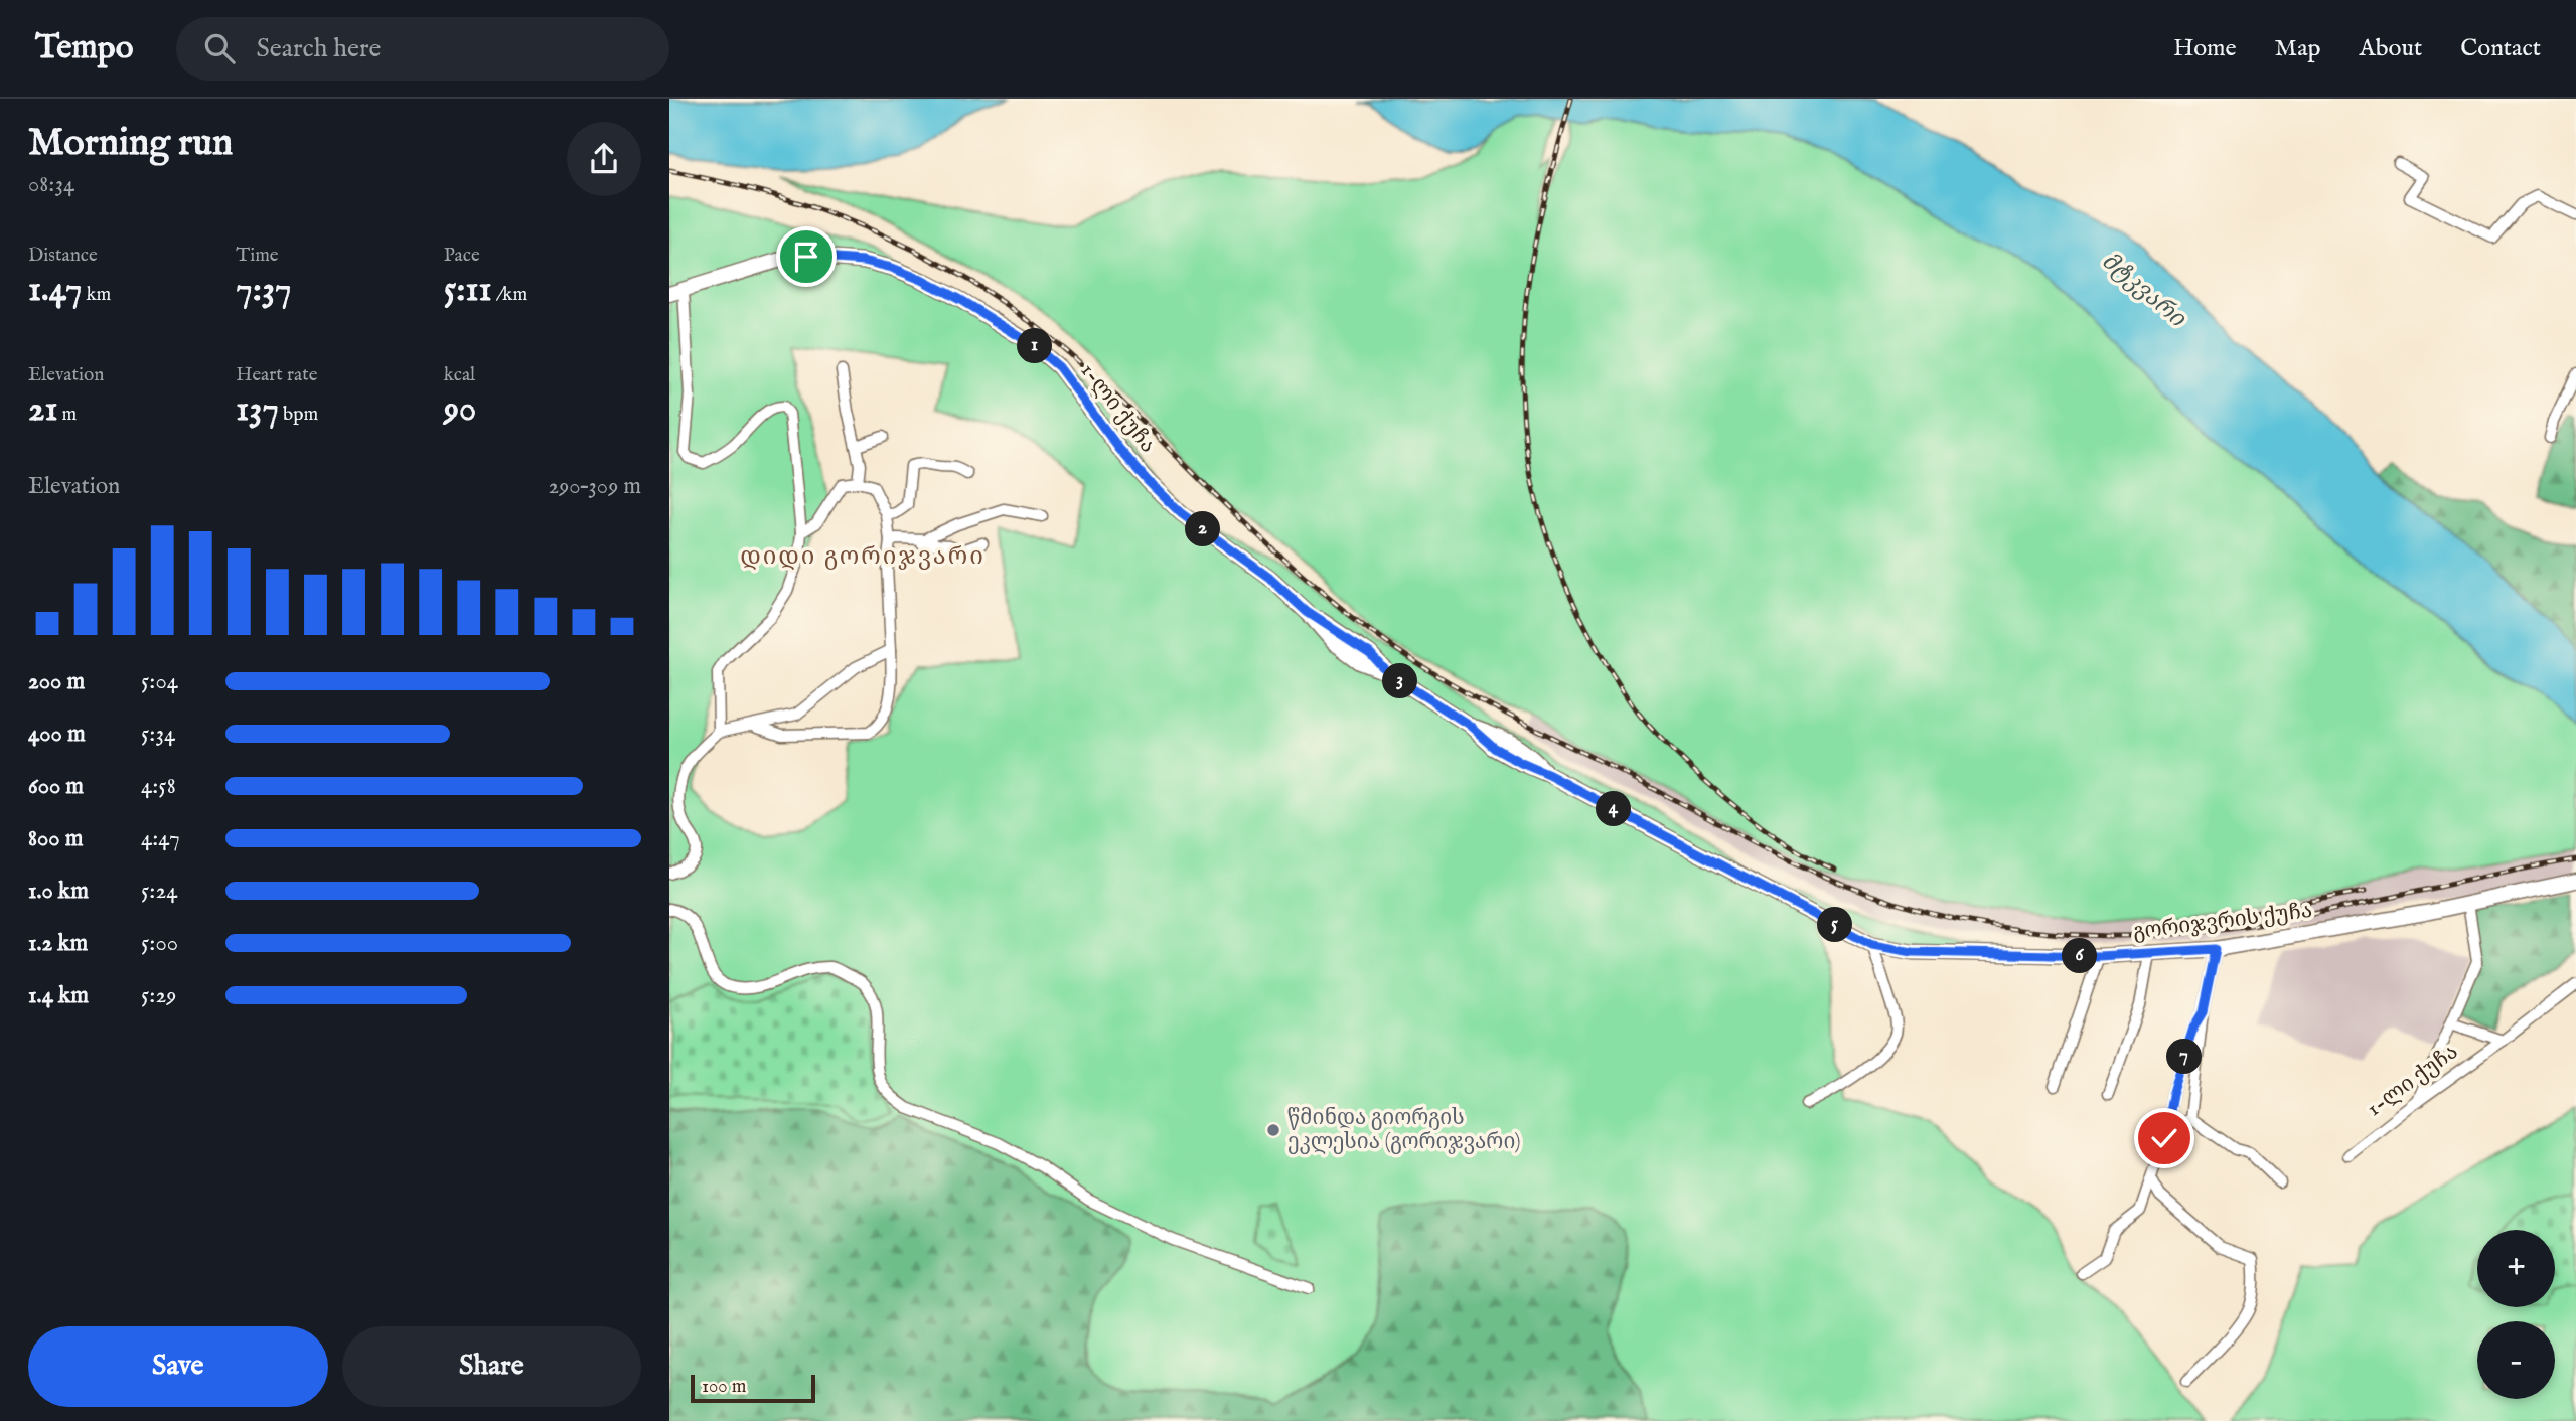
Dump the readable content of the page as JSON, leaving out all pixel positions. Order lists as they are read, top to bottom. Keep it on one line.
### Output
{"streets":{"main road":["1-ლი ქუჩა","გორიჯვრის ქუჩა"]},"crossings":[["1-ლი ქუჩა","გორიჯვრის ქუჩა"]],"districts":["დიდი გორიჯვარი"],"water":["მტკვარი"],"places":["წმინდა გიორგის ეკლესია (გორიჯვარი)"],"scale_bar":"100 m","page":{"header":"Tempo","search":"Search here","nav":["Home","Map","About","Contact"],"heading":["Morning run","08:34"],"stats":[["Distance","1.47 km"],["Time","7:37"],["Pace","5:11 /km"],["Elevation","21 m"],["Heart rate","137 bpm"],["kcal","90"]],"pins":["1","2","3","4","5","6","7"],"chart":["Elevation","290–309 m"],"list":[{"name":"200 m","note":"5:04"},{"name":"400 m","note":"5:34"},{"name":"600 m","note":"4:58"},{"name":"800 m","note":"4:47"},{"name":"1.0 km","note":"5:24"},{"name":"1.2 km","note":"5:00"},{"name":"1.4 km","note":"5:29"}],"map_buttons":["+","−"],"buttons":["Save","Share"],"scale":"100 m"}}
